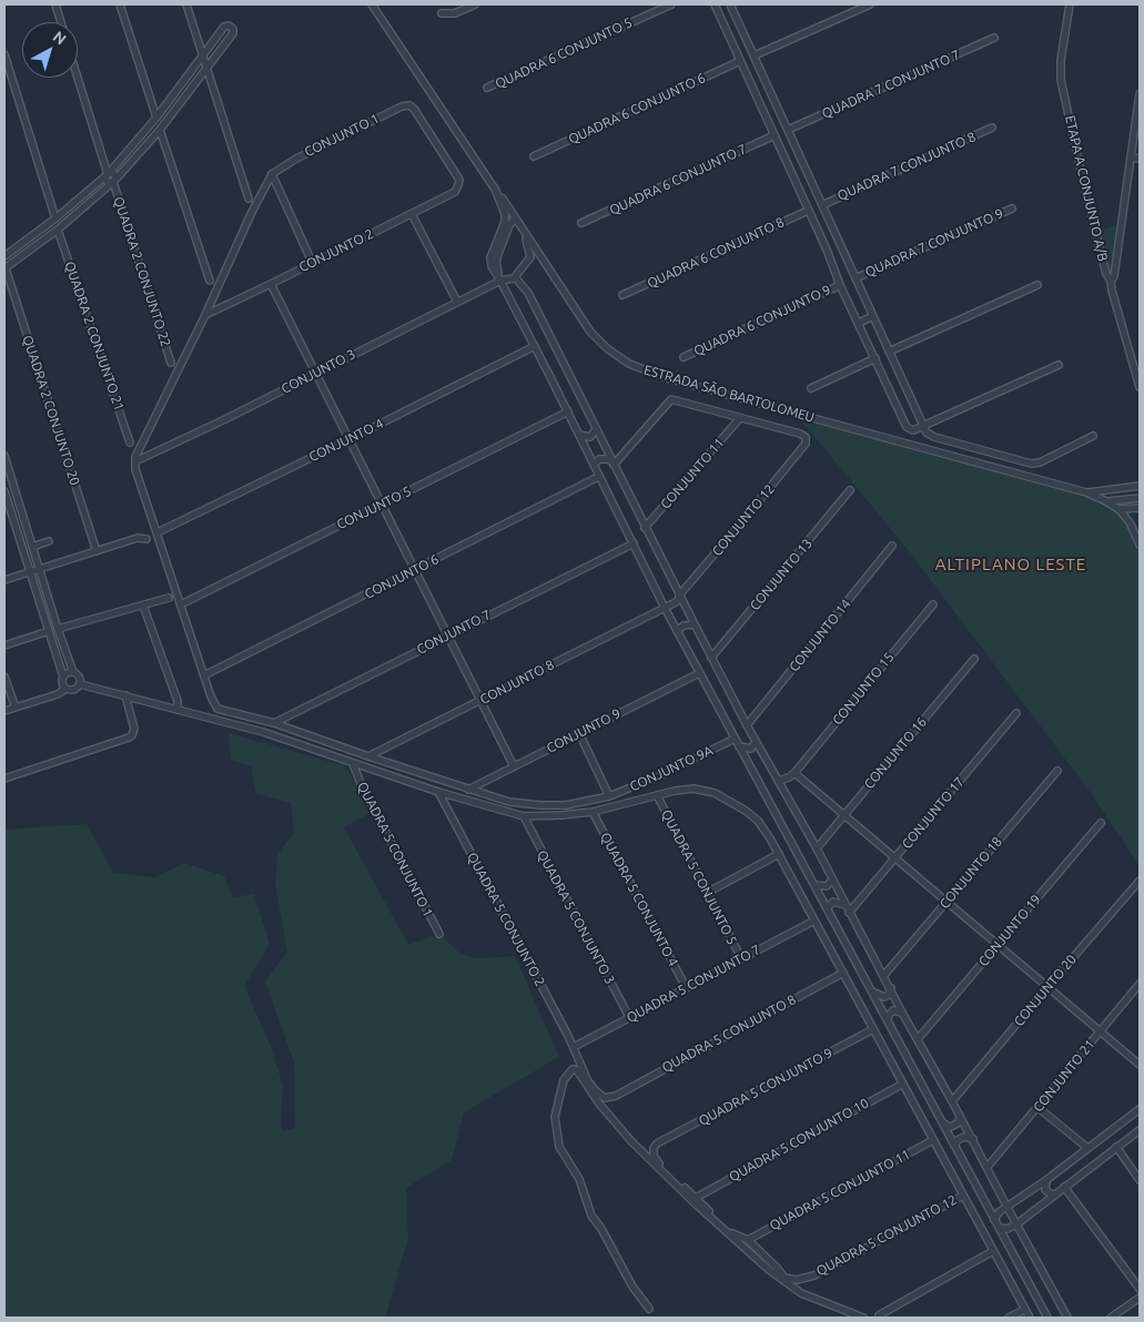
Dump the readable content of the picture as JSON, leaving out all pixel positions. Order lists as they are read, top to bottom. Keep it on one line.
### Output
{"streets":{"street":["QUADRA 6 CONJUNTO 5","QUADRA 7 CONJUNTO 7","QUADRA 6 CONJUNTO 6","CONJUNTO 1","QUADRA 7 CONJUNTO 8","QUADRA 6 CONJUNTO 7","ETAPA A CONJUNTO A/B","QUADRA 7 CONJUNTO 9","CONJUNTO 2","QUADRA 6 CONJUNTO 8","QUADRA 2 CONJUNTO 22","QUADRA 6 CONJUNTO 9","QUADRA 2 CONJUNTO 21","CONJUNTO 3","ESTRADA SÃO BARTOLOMEU","QUADRA 2 CONJUNTO 20","CONJUNTO 4","CONJUNTO 11","CONJUNTO 5","CONJUNTO 12","CONJUNTO 13","CONJUNTO 6","CONJUNTO 7","CONJUNTO 14","CONJUNTO 8","CONJUNTO 15","CONJUNTO 9","CONJUNTO 16","CONJUNTO 9A","CONJUNTO 17","QUADRA 5 CONJUNTO 1","CONJUNTO 18","QUADRA 5 CONJUNTO 5","QUADRA 5 CONJUNTO 4","QUADRA 5 CONJUNTO 3","QUADRA 5 CONJUNTO 2","CONJUNTO 19","QUADRA 5 CONJUNTO 7","CONJUNTO 20","QUADRA 5 CONJUNTO 8","CONJUNTO 21","QUADRA 5 CONJUNTO 9","QUADRA 5 CONJUNTO 10","QUADRA 5 CONJUNTO 11","QUADRA 5 CONJUNTO 12"]},"crossings":[["CONJUNTO 1","CONJUNTO 2"],["CONJUNTO 11","CONJUNTO 12"],["CONJUNTO 12","CONJUNTO 8"],["CONJUNTO 6","CONJUNTO 9A"],["CONJUNTO 7","CONJUNTO 9A"],["CONJUNTO 8","CONJUNTO 9A"],["CONJUNTO 9","CONJUNTO 9A"],["QUADRA 5 CONJUNTO 5","QUADRA 5 CONJUNTO 7"],["QUADRA 5 CONJUNTO 4","QUADRA 5 CONJUNTO 7"],["QUADRA 5 CONJUNTO 3","QUADRA 5 CONJUNTO 7"],["QUADRA 5 CONJUNTO 2","QUADRA 5 CONJUNTO 7"],["QUADRA 5 CONJUNTO 2","QUADRA 5 CONJUNTO 8"],["QUADRA 5 CONJUNTO 9","QUADRA 5 CONJUNTO 10"],["QUADRA 5 CONJUNTO 11","QUADRA 5 CONJUNTO 12"]],"districts":["ALTIPLANO LESTE"],"north":"top right"}
